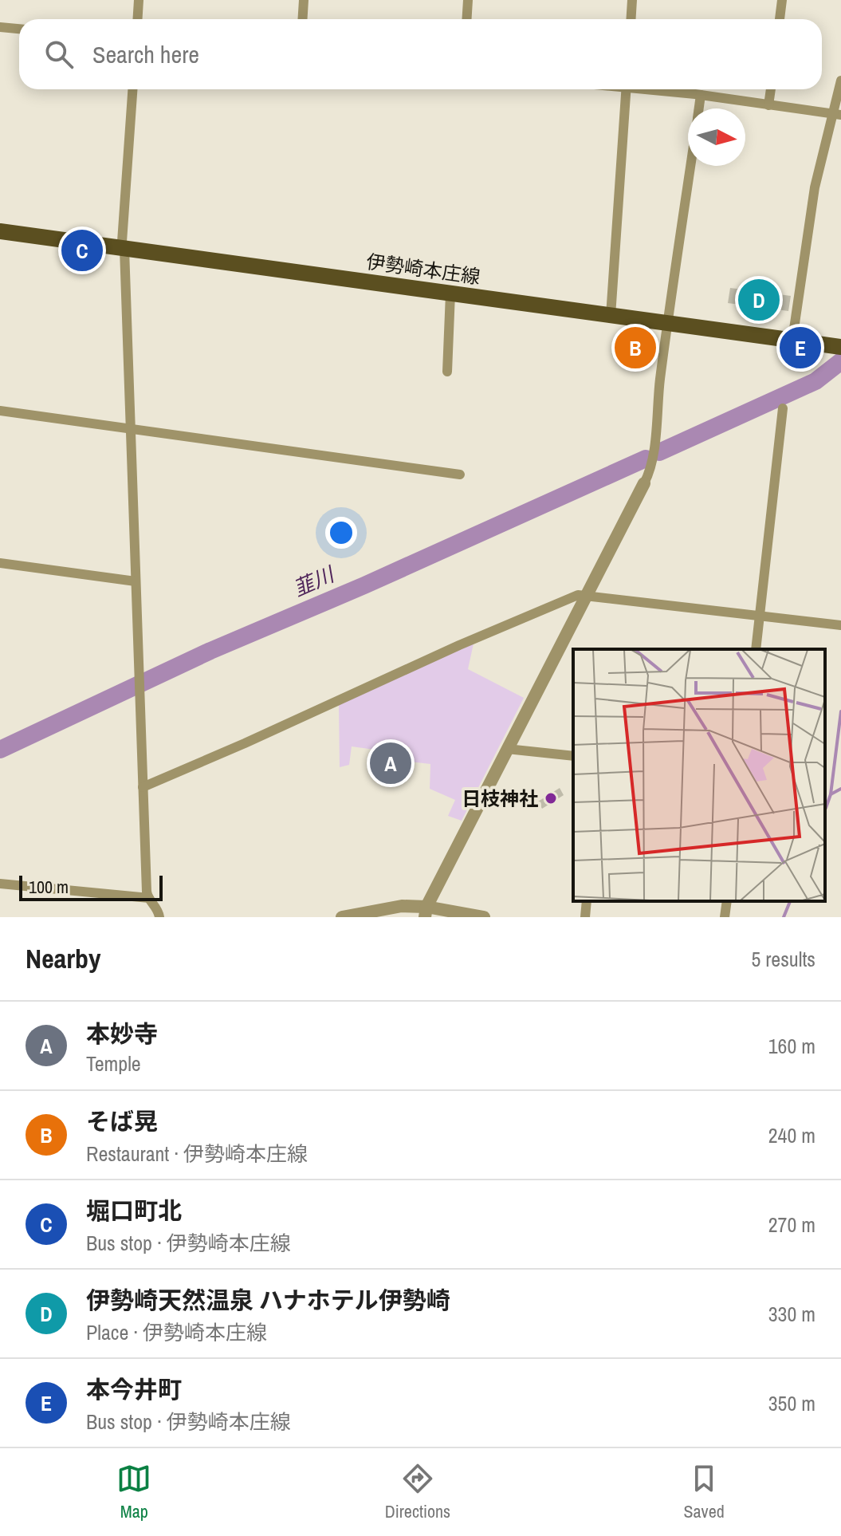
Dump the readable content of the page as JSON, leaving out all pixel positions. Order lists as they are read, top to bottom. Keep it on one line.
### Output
{"streets":{"main road":["伊勢崎本庄線"]},"water":["韮川"],"places":["日枝神社"],"scale_bar":"100 m","north":"right","page":{"search":"Search here","pins":["C","D","B","E","A"],"scale":"100 m","heading":["Nearby","5 results"],"list":[{"mark":"A","name":"本妙寺","note":"Temple","value":"160 m"},{"mark":"B","name":"そば晃","note":"Restaurant · 伊勢崎本庄線","value":"240 m"},{"mark":"C","name":"堀口町北","note":"Bus stop · 伊勢崎本庄線","value":"270 m"},{"mark":"D","name":"伊勢崎天然温泉 ハナホテル伊勢崎","note":"Place · 伊勢崎本庄線","value":"330 m"},{"mark":"E","name":"本今井町","note":"Bus stop · 伊勢崎本庄線","value":"350 m"}],"nav":["Map","Directions","Saved"]}}
